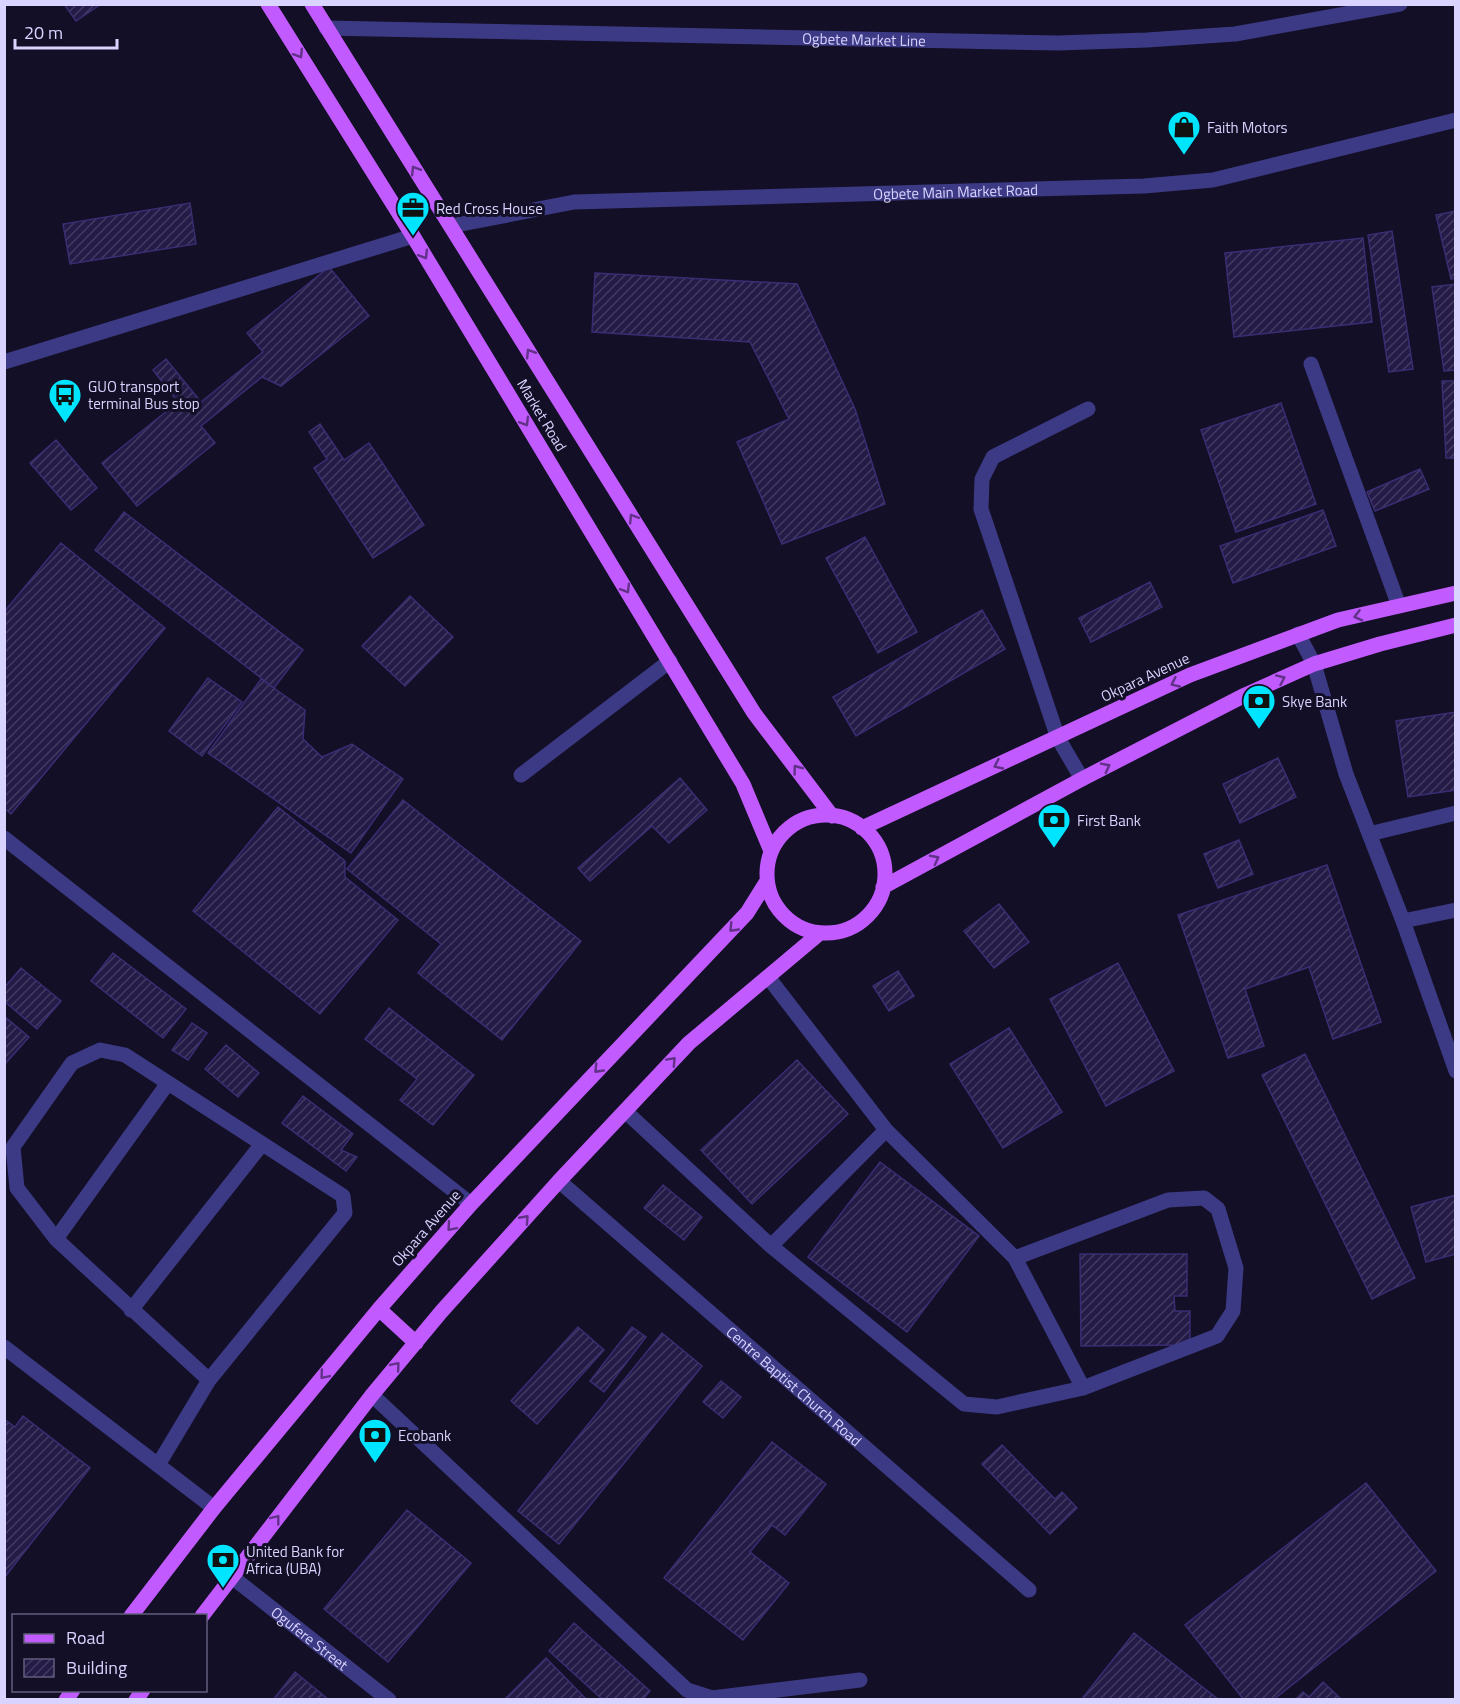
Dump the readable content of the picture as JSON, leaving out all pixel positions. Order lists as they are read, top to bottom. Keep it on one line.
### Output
{"streets":{"main road":["Market Road","Okpara Avenue"],"street":["Ogbete Market Line","Ogbete Main Market Road","Centre Baptist Church Road","Ogufere Street"]},"crossings":[["Ogbete Market Line","Market Road"],["Ogbete Main Market Road","Market Road"],["Market Road","Okpara Avenue"]],"places":{"shop":["Faith Motors"],"office":["Red Cross House"],"bus stop":["GUO transport terminal Bus stop"],"bank":["Skye Bank","First Bank","Ecobank","United Bank for Africa (UBA)"]},"legend":["Road","Building"],"scale_bar":"20 m"}
